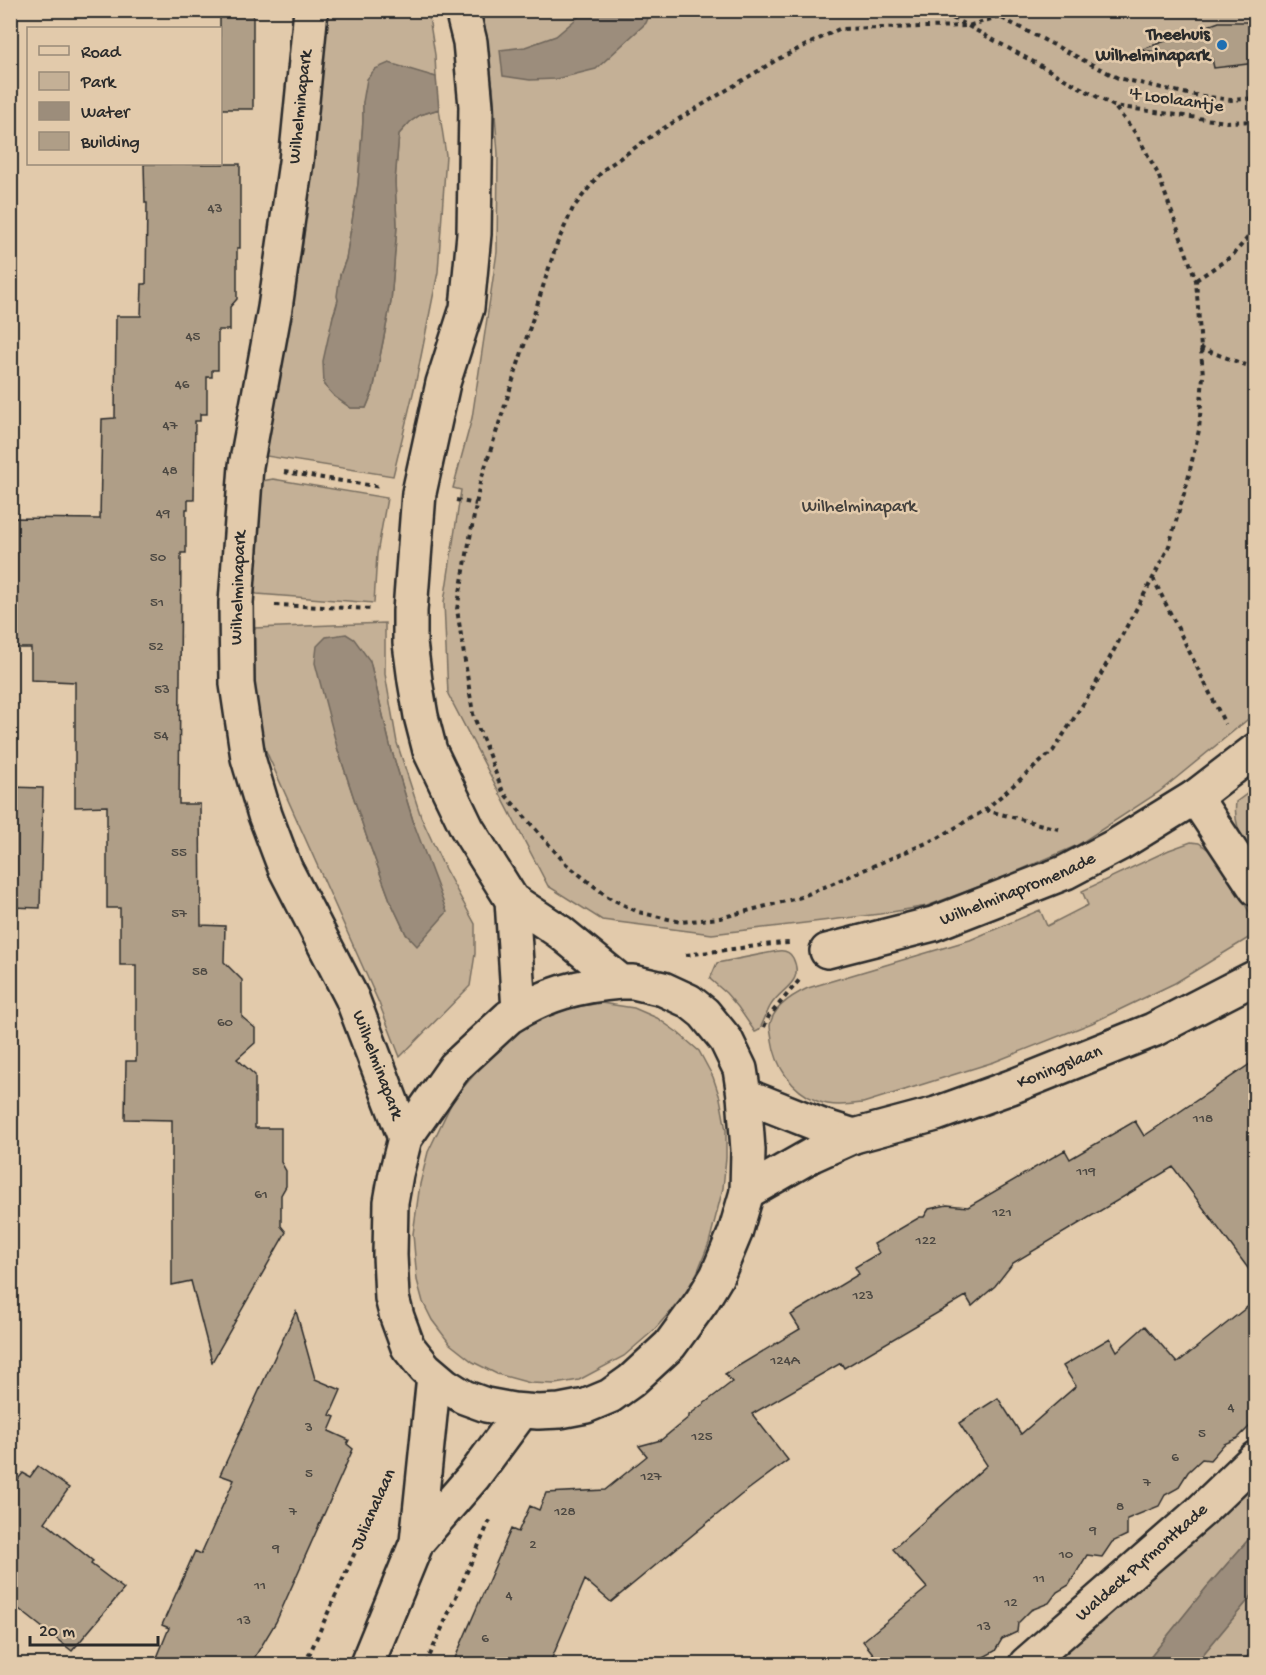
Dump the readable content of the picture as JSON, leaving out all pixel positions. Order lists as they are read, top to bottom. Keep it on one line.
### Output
{"streets":{"street":["Wilhelminapark","Wilhelminapromenade","Koningslaan","Julianalaan","Waldeck Pyrmontkade"],"path":["'t Loolaantje"]},"parks":["Wilhelminapark"],"places":["Theehuis Wilhelminapark"],"house_numbers":["43","45","46","47","48","49","50","51","52","53","54","55","57","58","60","118","119","61","121","122","123","124A","4","3","5","125","6","5","127","7","8","7","128","9","2","9","10","11","11","4","12","13","13","6"],"legend":["Road","Park","Water","Building"],"scale_bar":"20 m"}
